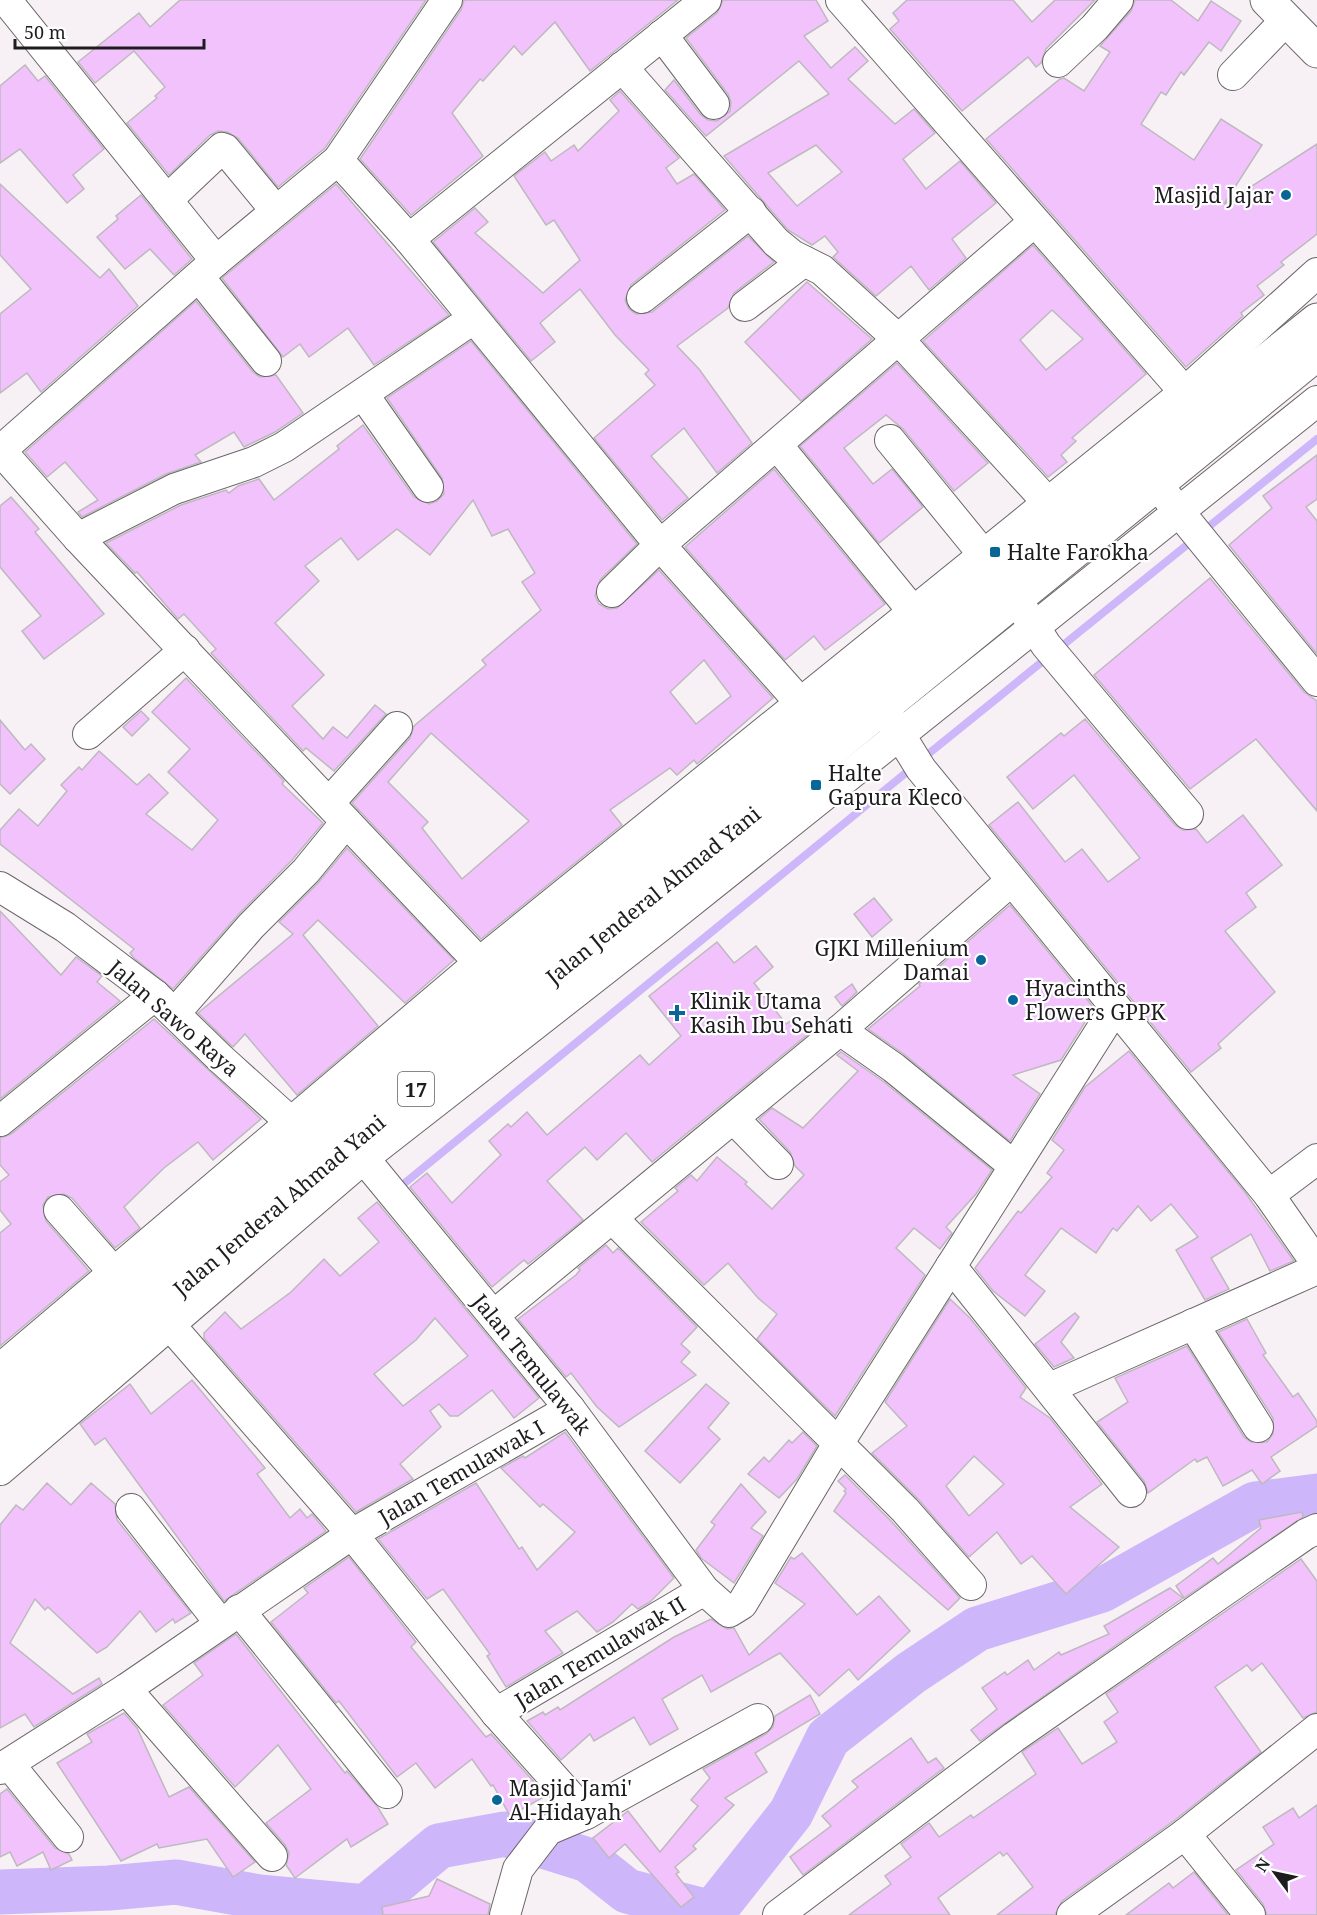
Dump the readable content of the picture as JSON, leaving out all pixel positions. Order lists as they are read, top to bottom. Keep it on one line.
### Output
{"streets":{"main road":["Jalan Jenderal Ahmad Yani","17"],"street":["Jalan Sawo Raya","Jalan Temulawak","Jalan Temulawak I","Jalan Temulawak II"]},"crossings":[["Jalan Jenderal Ahmad Yani","Jalan Sawo Raya"],["Jalan Jenderal Ahmad Yani","17"],["Jalan Jenderal Ahmad Yani","Jalan Temulawak"],["Jalan Temulawak","Jalan Temulawak I"],["Jalan Temulawak","Jalan Temulawak II"]],"places":{"other":["Masjid Jajar","GJKI Millenium Damai","Hyacinths Flowers GPPK","Masjid Jami' Al-Hidayah"],"transit":["Halte Farokha","Halte Gapura Kleco"],"health":["Klinik Utama Kasih Ibu Sehati"]},"scale_bar":"50 m","north":"top left"}
